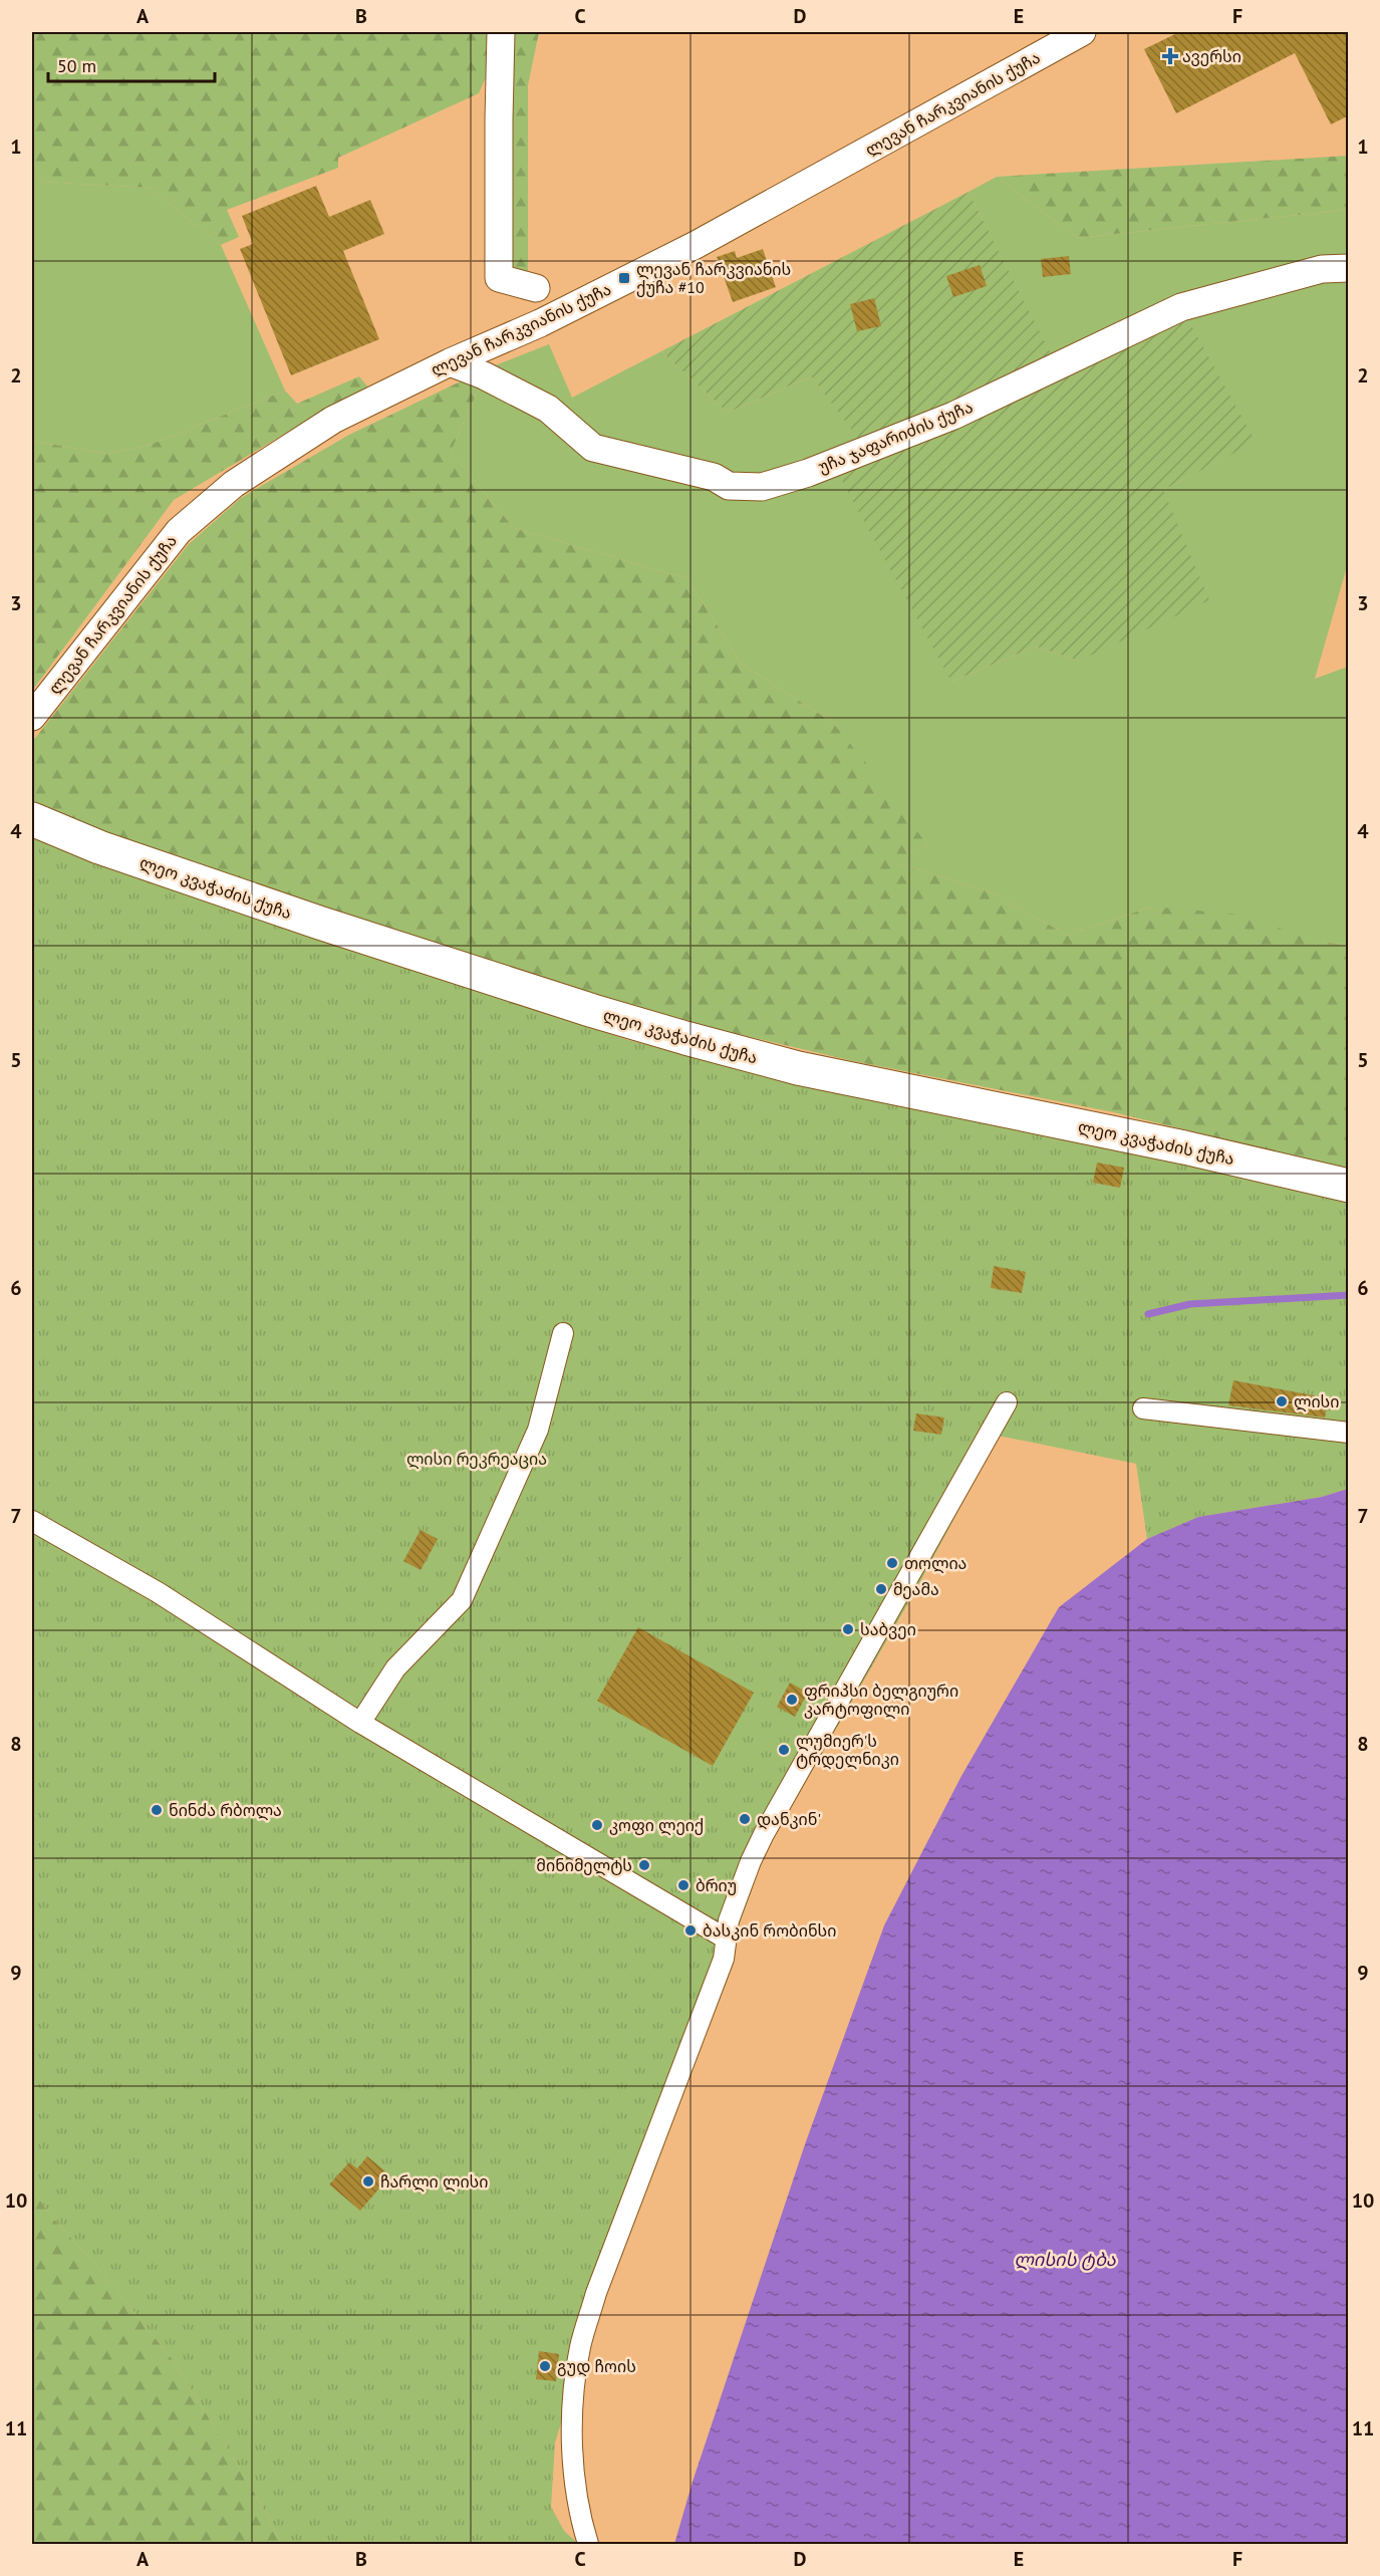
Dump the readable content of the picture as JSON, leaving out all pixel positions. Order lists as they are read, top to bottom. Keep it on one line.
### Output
{"streets":{"main road":["ლეო კვაჭაძის ქუჩა"],"street":["ლევან ჩარკვიანის ქუჩა","უჩა ჯაფარიძის ქუჩა"]},"crossings":[["ლევან ჩარკვიანის ქუჩა","უჩა ჯაფარიძის ქუჩა"]],"water":["ლისის ტბა"],"parks":["ლისი რეკრეაცია"],"places":{"health":["ავერსი"],"transit":["ლევან ჩარკვიანის ქუჩა #10"],"other":["ლისი","თოლია","მეამა","საბვეი","ფრიპსი ბელგიური კარტოფილი","ლუმიერ'ს ტრდელნიკი","ნინძა რბოლა","დანკინ'","კოფი ლეიქ","მინიმელტს","ბრიუ","ბასკინ რობინსი","ჩარლი ლისი","გუდ ჩოის"]},"scale_bar":"50 m","grid":{"columns":["A","B","C","D","E","F"],"rows":["1","2","3","4","5","6","7","8","9","10","11"]}}
